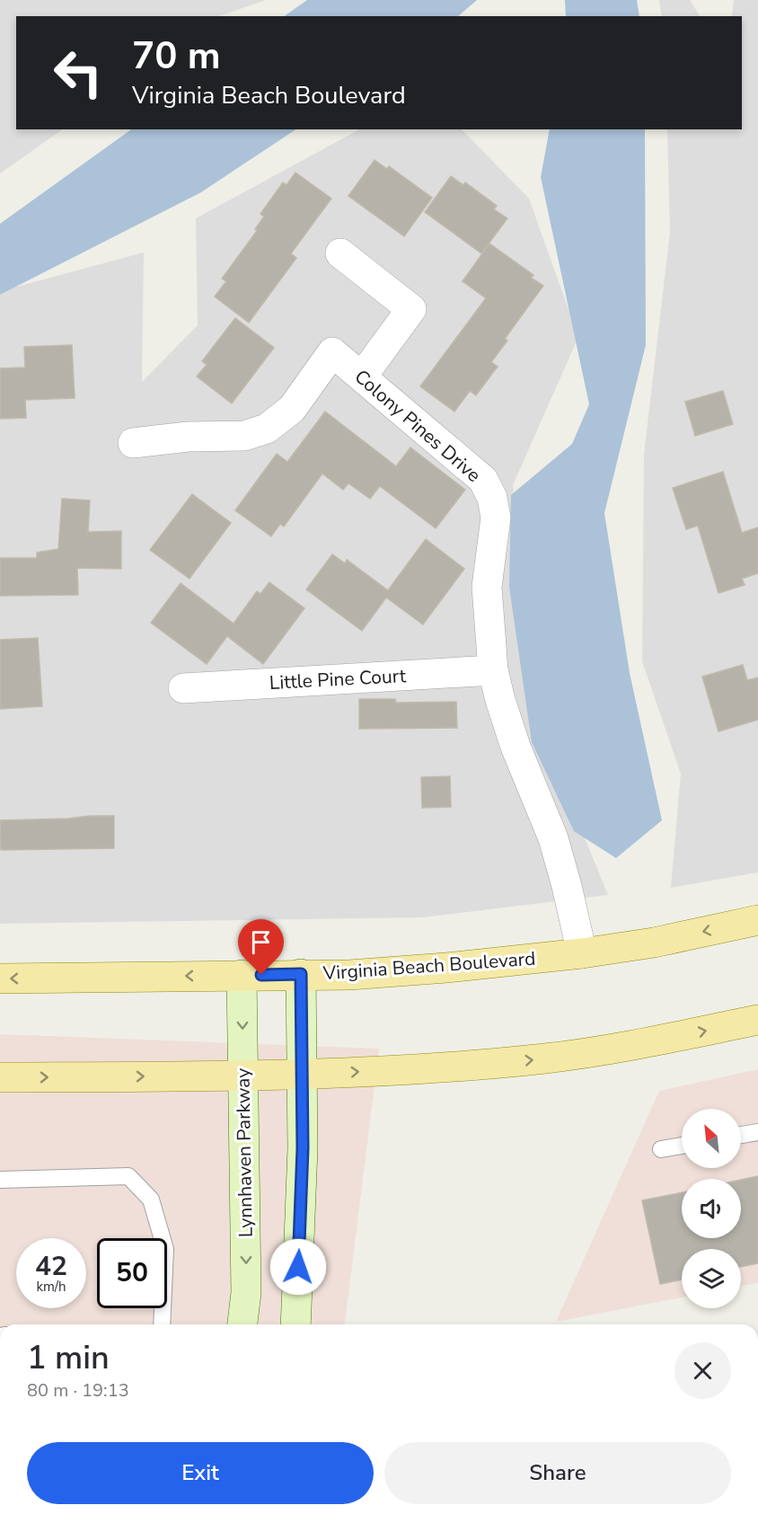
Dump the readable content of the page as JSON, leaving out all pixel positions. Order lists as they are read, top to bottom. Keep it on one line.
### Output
{"streets":{"main road":["Virginia Beach Boulevard","Lynnhaven Parkway"],"street":["Colony Pines Drive","Little Pine Court"]},"crossings":[["Colony Pines Drive","Little Pine Court"],["Colony Pines Drive","Virginia Beach Boulevard"],["Virginia Beach Boulevard","Lynnhaven Parkway"]],"north":"top left","page":{"turn":["70 m","Virginia Beach Boulevard"],"speed":"42 km/h","limit":"50","heading":["1 min","80 m · 19:13"],"buttons":["Exit","Share"]}}
